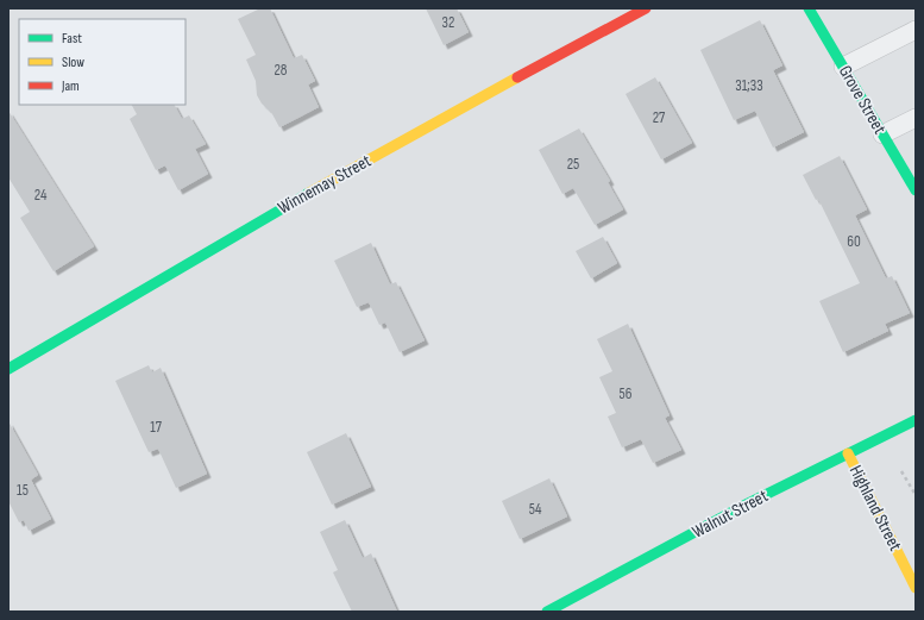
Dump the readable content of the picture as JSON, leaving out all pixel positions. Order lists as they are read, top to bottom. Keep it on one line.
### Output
{"streets":{"street":["Grove Street","Winnemay Street","Highland Street","Walnut Street"]},"crossings":[["Highland Street","Walnut Street"]],"house_numbers":["32","28","31;33","27","25","24","60","56","17","15","54"],"legend":["Fast","Slow","Jam"]}
